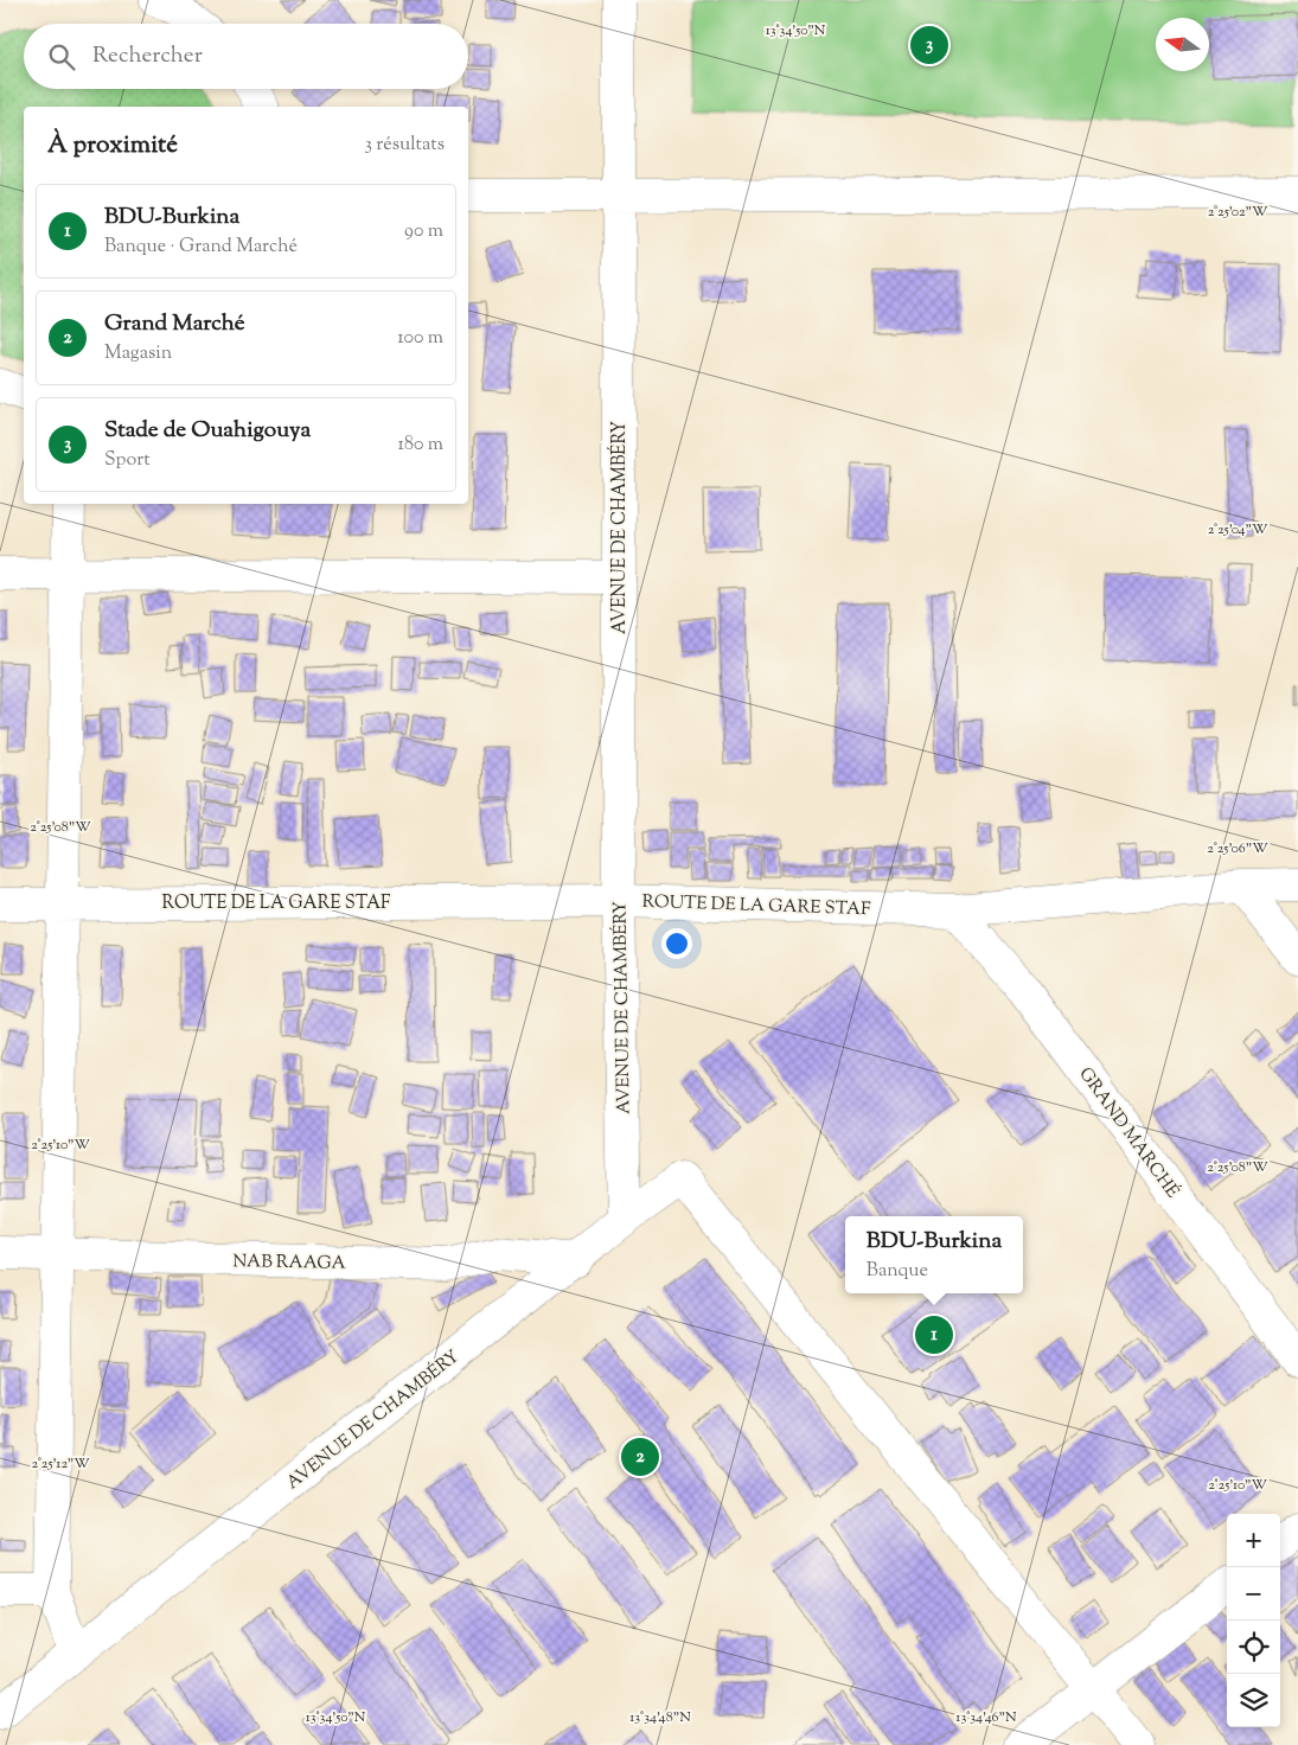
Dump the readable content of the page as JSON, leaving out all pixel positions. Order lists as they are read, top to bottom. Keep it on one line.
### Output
{"streets":{"street":["AVENUE DE CHAMBÉRY","ROUTE DE LA GARE STAF","GRAND MARCHÉ","NAB RAAGA"]},"crossings":[["AVENUE DE CHAMBÉRY","ROUTE DE LA GARE STAF"],["AVENUE DE CHAMBÉRY","NAB RAAGA"],["ROUTE DE LA GARE STAF","GRAND MARCHÉ"]],"north":"left","page":{"pins":["3","1","2"],"search":"Rechercher","heading":["À proximité","3 résultats"],"list":[{"mark":"1","name":"BDU-Burkina","note":"Banque · Grand Marché","value":"90 m"},{"mark":"2","name":"Grand Marché","note":"Magasin","value":"100 m"},{"mark":"3","name":"Stade de Ouahigouya","note":"Sport","value":"180 m"}],"popup":["BDU-Burkina","Banque"],"map_buttons":["+","−"]},"coordinates":["13°34'50\"N","2°25'02\"W","2°25'04\"W","2°25'08\"W","2°25'06\"W","2°25'10\"W","2°25'12\"W","13°34'48\"N","13°34'46\"N"]}
